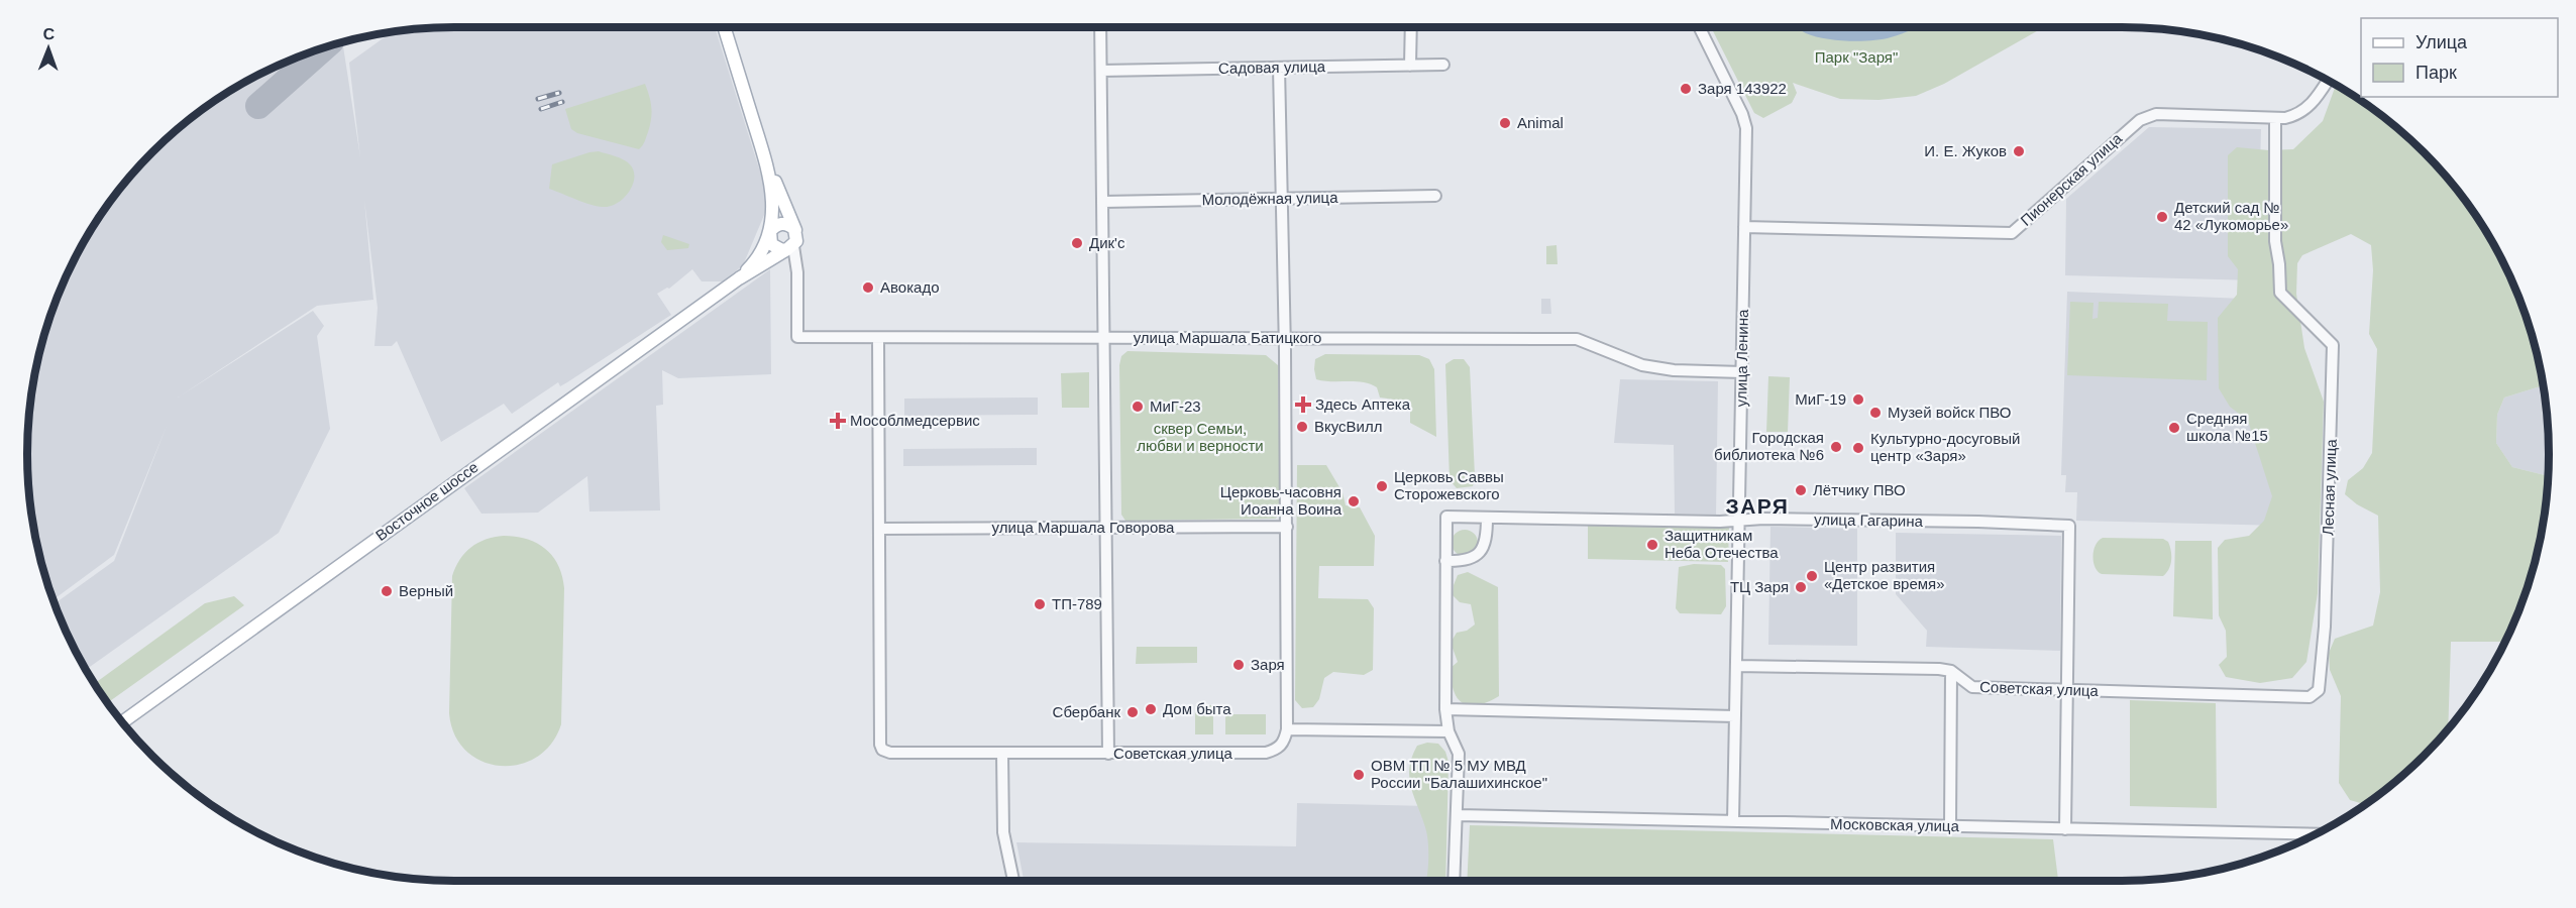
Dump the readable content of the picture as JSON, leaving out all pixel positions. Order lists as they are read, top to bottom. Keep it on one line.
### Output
{"streets":{"main road":["Восточное шоссе"],"street":["Садовая улица","Пионерская улица","Молодёжная улица","улица Маршала Батицкого","улица Ленина","Лесная улица","улица Гагарина","улица Маршала Говорова","Советская улица","Московская улица"]},"crossings":[["Пионерская улица","улица Ленина"],["Пионерская улица","Лесная улица"],["улица Маршала Батицкого","улица Ленина"],["улица Маршала Батицкого","Восточное шоссе"],["улица Ленина","улица Гагарина"],["улица Ленина","Советская улица"],["улица Ленина","Московская улица"],["Лесная улица","Советская улица"],["улица Гагарина","Советская улица"],["улица Маршала Говорова","Советская улица"]],"districts":["ЗАРЯ"],"parks":["Парк \"Заря\"","сквер Семьи, любви и верности"],"places":{"other":["Заря 143922","Animal","И. Е. Жуков","Детский сад № 42 «Лукоморье»","Дик'с","Авокадо","МиГ-19","МиГ-23","Музей войск ПВО","ВкусВилл","Средняя школа №15","Городская библиотека №6","Культурно-досуговый центр «Заря»","Церковь Саввы Сторожевского","Лётчику ПВО","Церковь-часовня Иоанна Воина","Защитникам Неба Отечества","Центр развития «Детское время»","ТЦ Заря","Верный","ТП-789","Заря","Дом быта","Сбербанк","ОВМ ТП № 5 МУ МВД России \"Балашихинское\""],"health":["Здесь Аптека","Мособлмедсервис"]},"legend":["Улица","Парк"],"north":"top"}
